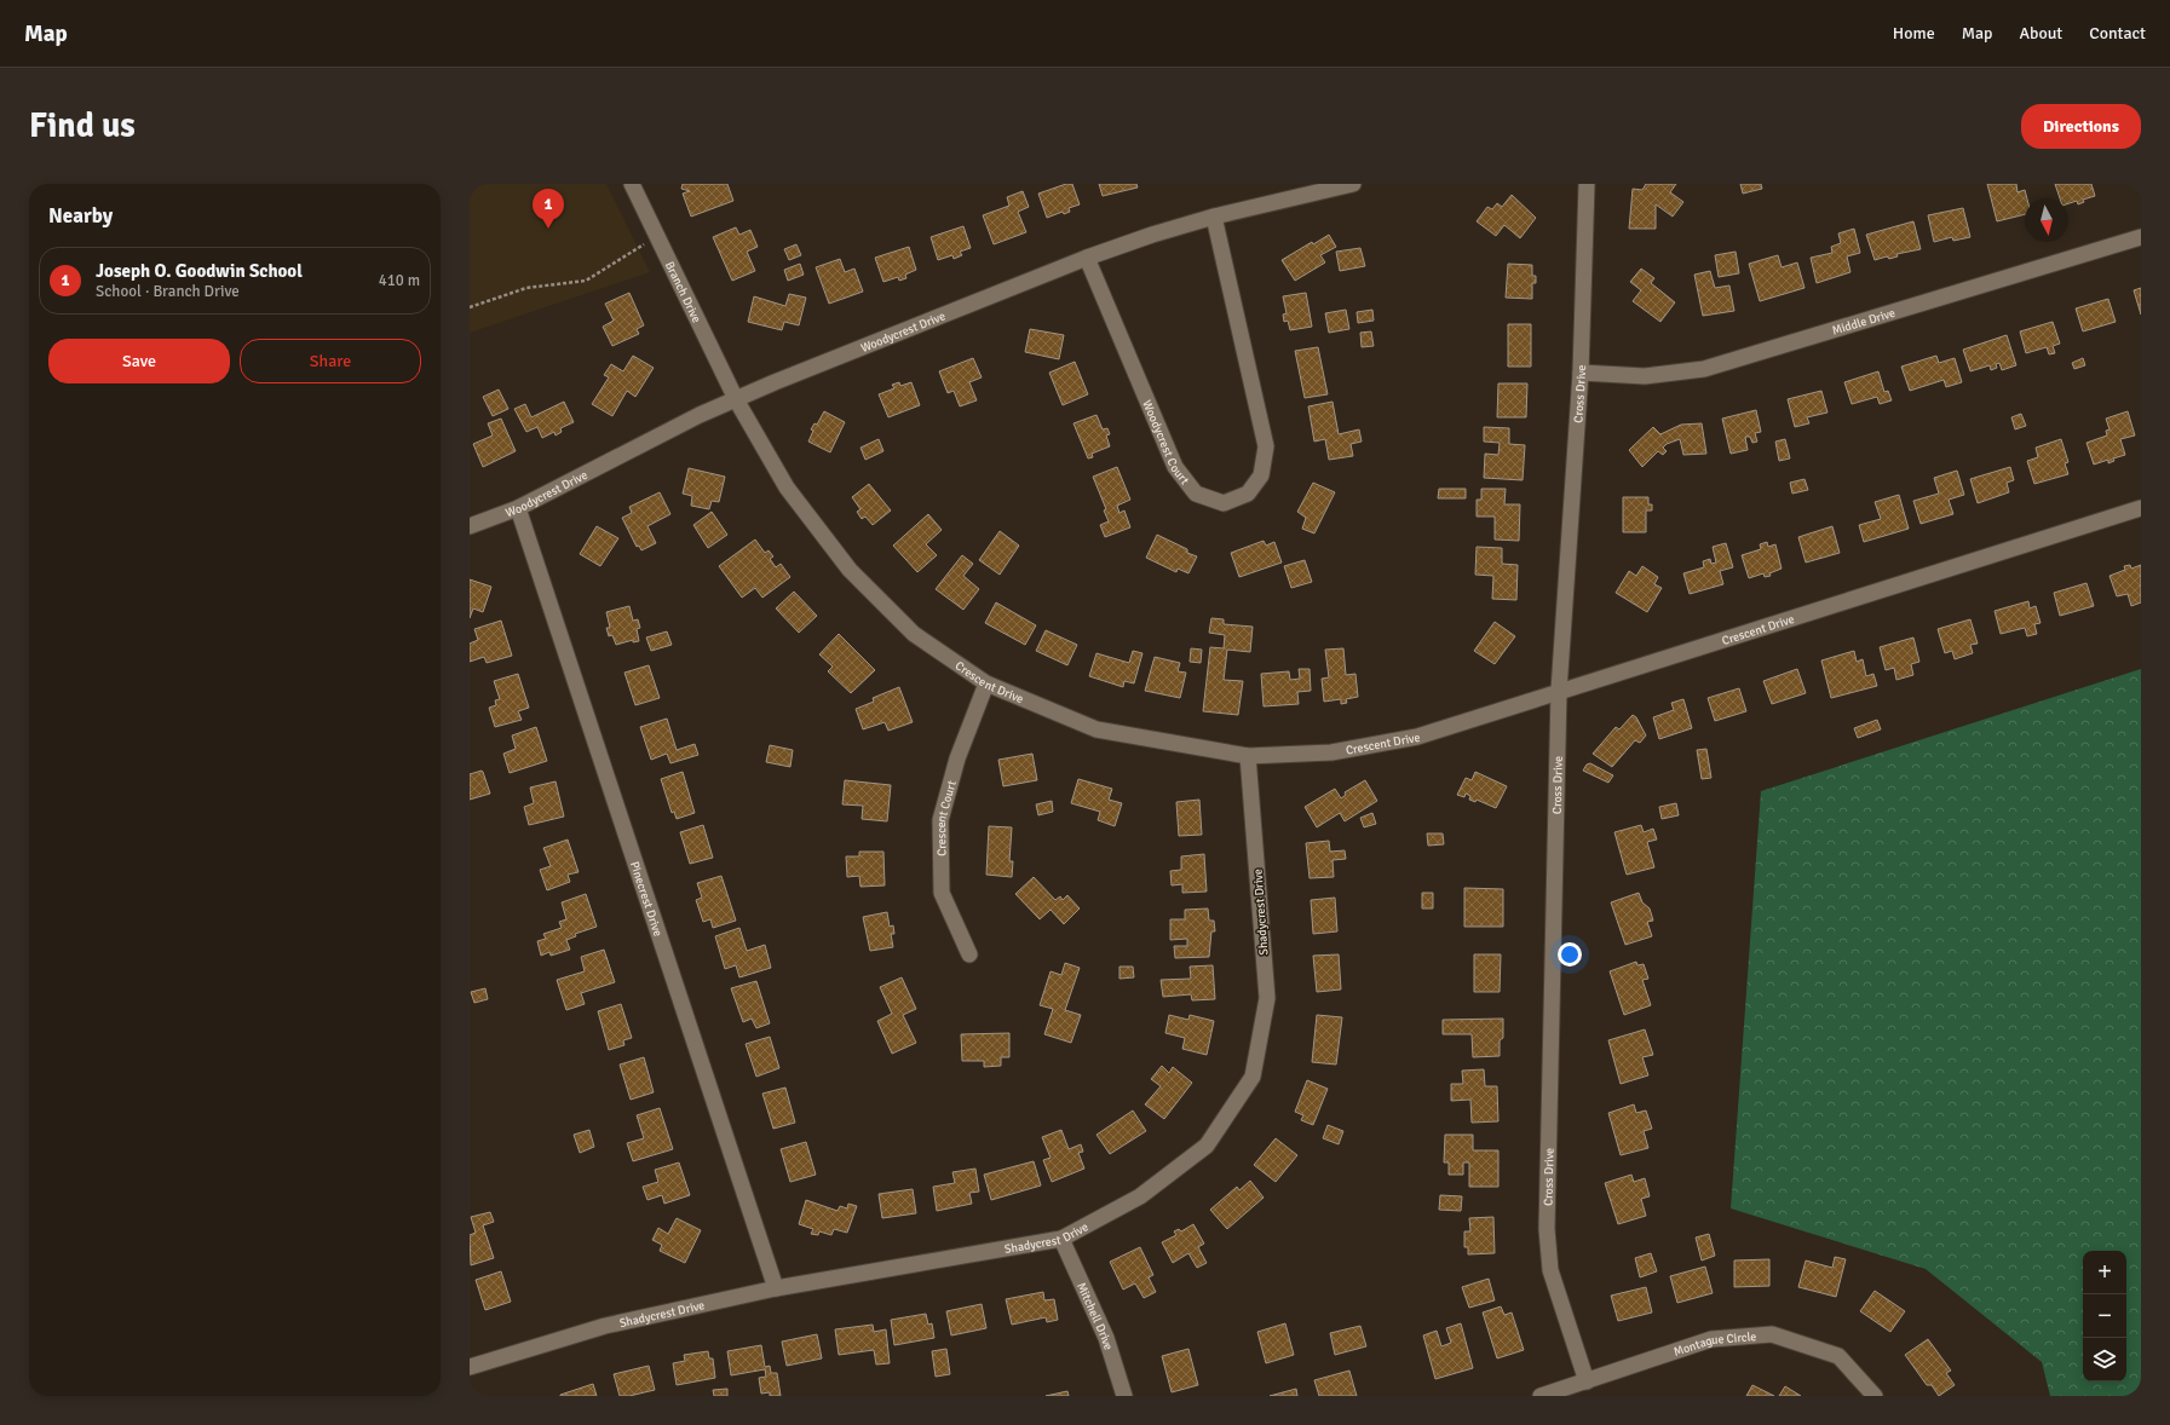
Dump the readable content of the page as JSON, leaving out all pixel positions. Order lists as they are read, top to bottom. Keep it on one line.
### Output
{"streets":{"street":["Branch Drive","Middle Drive","Woodycrest Drive","Cross Drive","Woodycrest Court","Crescent Drive","Crescent Court","Pinecrest Drive","Shadycrest Drive","Mitchell Drive","Montague Circle"]},"crossings":[["Branch Drive","Woodycrest Drive"],["Branch Drive","Crescent Drive"],["Middle Drive","Cross Drive"],["Woodycrest Drive","Woodycrest Court"],["Woodycrest Drive","Crescent Drive"],["Woodycrest Drive","Pinecrest Drive"],["Cross Drive","Crescent Drive"],["Cross Drive","Montague Circle"],["Crescent Drive","Crescent Court"],["Crescent Drive","Shadycrest Drive"],["Pinecrest Drive","Shadycrest Drive"],["Shadycrest Drive","Mitchell Drive"]],"north":"bottom","page":{"header":"Map","nav":["Home","Map","About","Contact"],"buttons":["Directions",["Save","Share"]],"title":"Find us","heading":"Nearby","pins":"1","list":[{"mark":"1","name":"Joseph O. Goodwin School","note":"School · Branch Drive","value":"410 m"}],"map_buttons":["+","−"]}}
